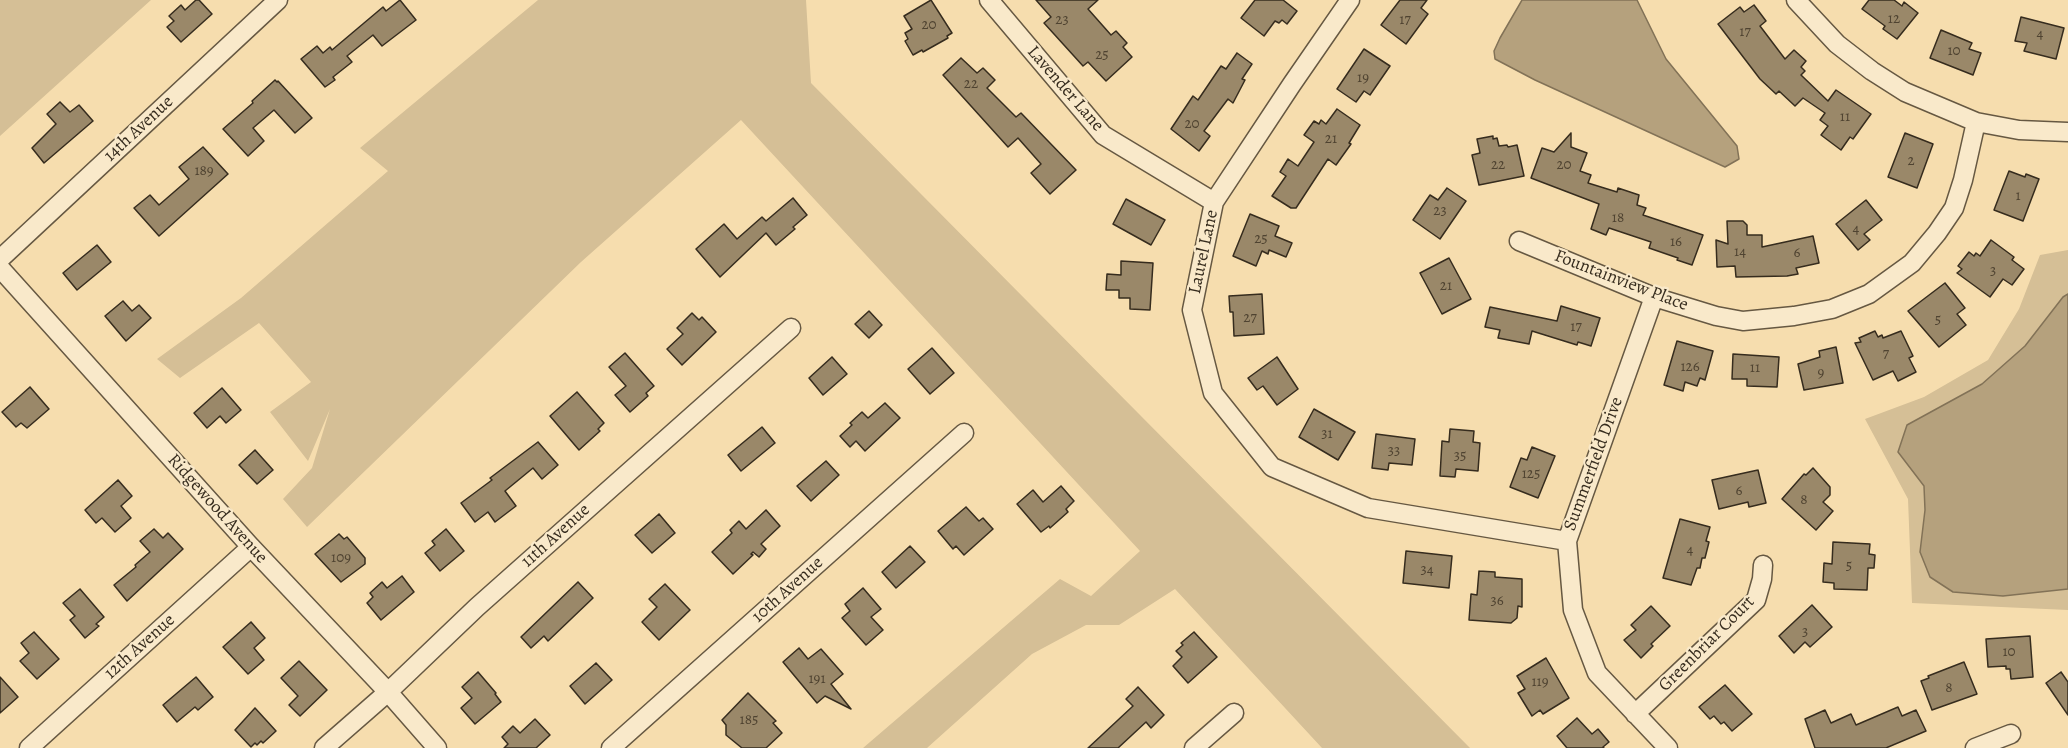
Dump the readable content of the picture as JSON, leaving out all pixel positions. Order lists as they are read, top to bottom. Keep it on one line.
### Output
{"streets":{"street":["Lavender Lane","14th Avenue","Laurel Lane","Fountainview Place","Summerfield Drive","Ridgewood Avenue","11th Avenue","10th Avenue","Greenbriar Court","12th Avenue"]},"crossings":[["Lavender Lane","Laurel Lane"],["Laurel Lane","Summerfield Drive"],["Fountainview Place","Summerfield Drive"],["Summerfield Drive","Greenbriar Court"],["Ridgewood Avenue","11th Avenue"],["Ridgewood Avenue","12th Avenue"]],"house_numbers":["12","23","17","20","17","4","10","25","19","22","11","20","21","2","22","20","189","1","23","18","4","25","16","14","6","3","21","27","5","17","7","126","11","9","31","33","35","125","6","8","4","109","5","34","36","3","10","191","119","8","185"]}
